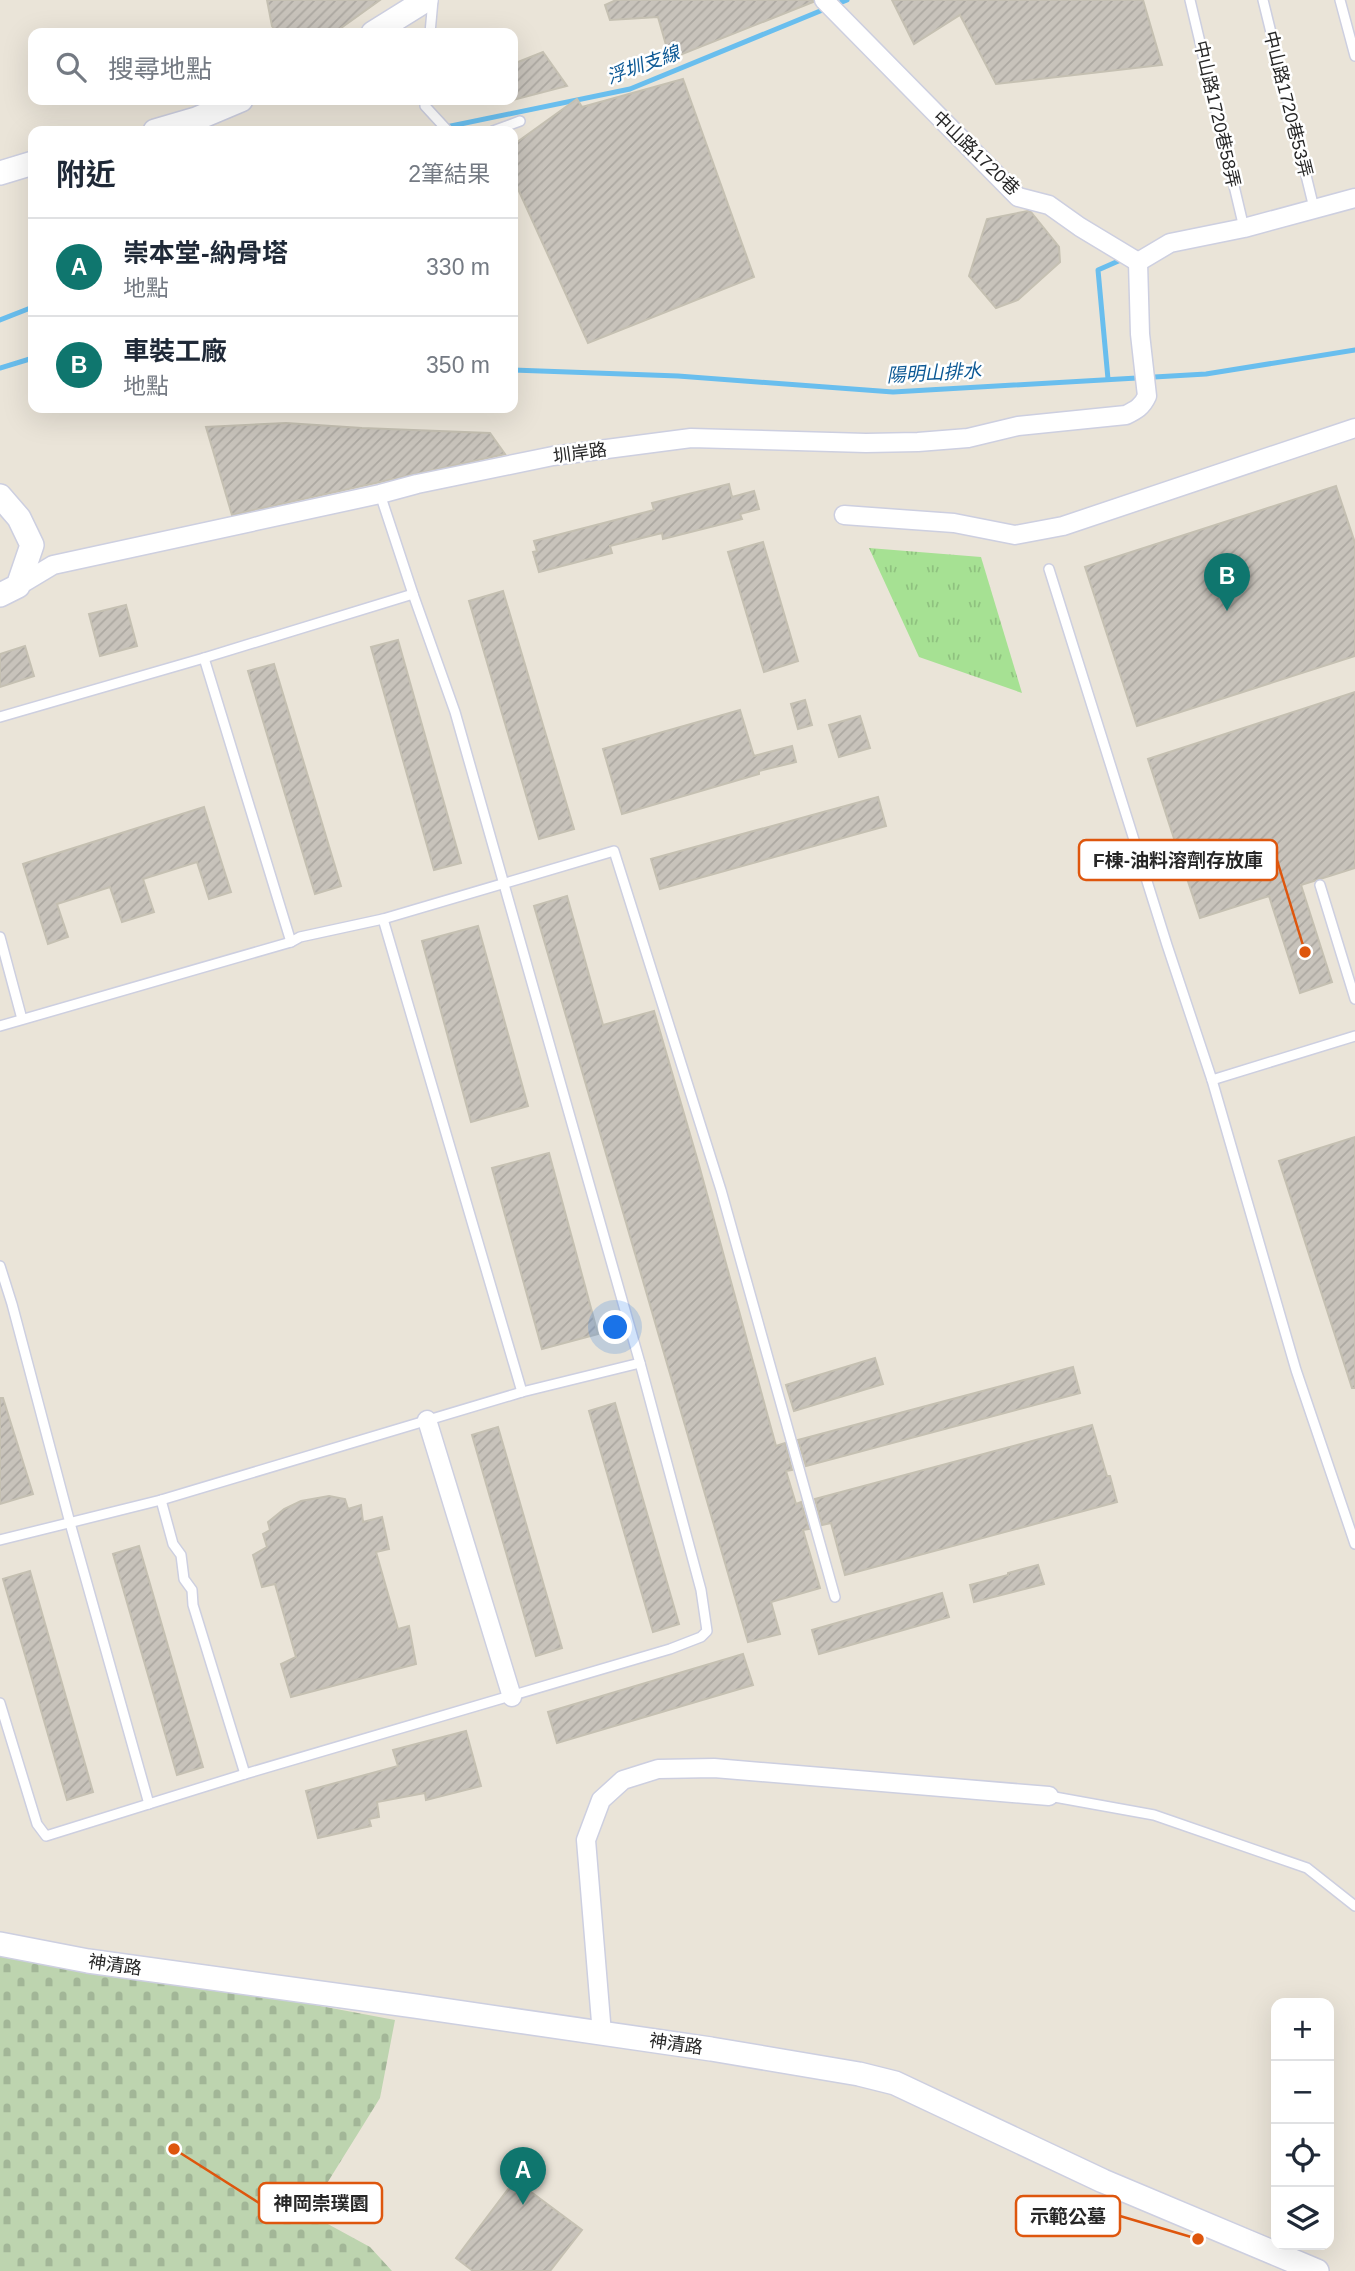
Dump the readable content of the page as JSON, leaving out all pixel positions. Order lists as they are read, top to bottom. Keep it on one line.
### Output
{"streets":{"street":["中山路1720巷","圳岸路","神清路"],"lane":["中山路1720巷53弄","中山路1720巷58弄"]},"crossings":[["中山路1720巷","圳岸路"]],"water":["浮圳支線","陽明山排水"],"places":["F棟-油料溶劑存放庫","神岡崇璞園","示範公墓"],"page":{"search":"搜尋地點","heading":["附近","2筆結果"],"list":[{"mark":"A","name":"崇本堂-納骨塔","note":"地點","value":"330 m"},{"mark":"B","name":"車裝工廠","note":"地點","value":"350 m"}],"pins":["B","A"],"map_buttons":["+","−"]}}
